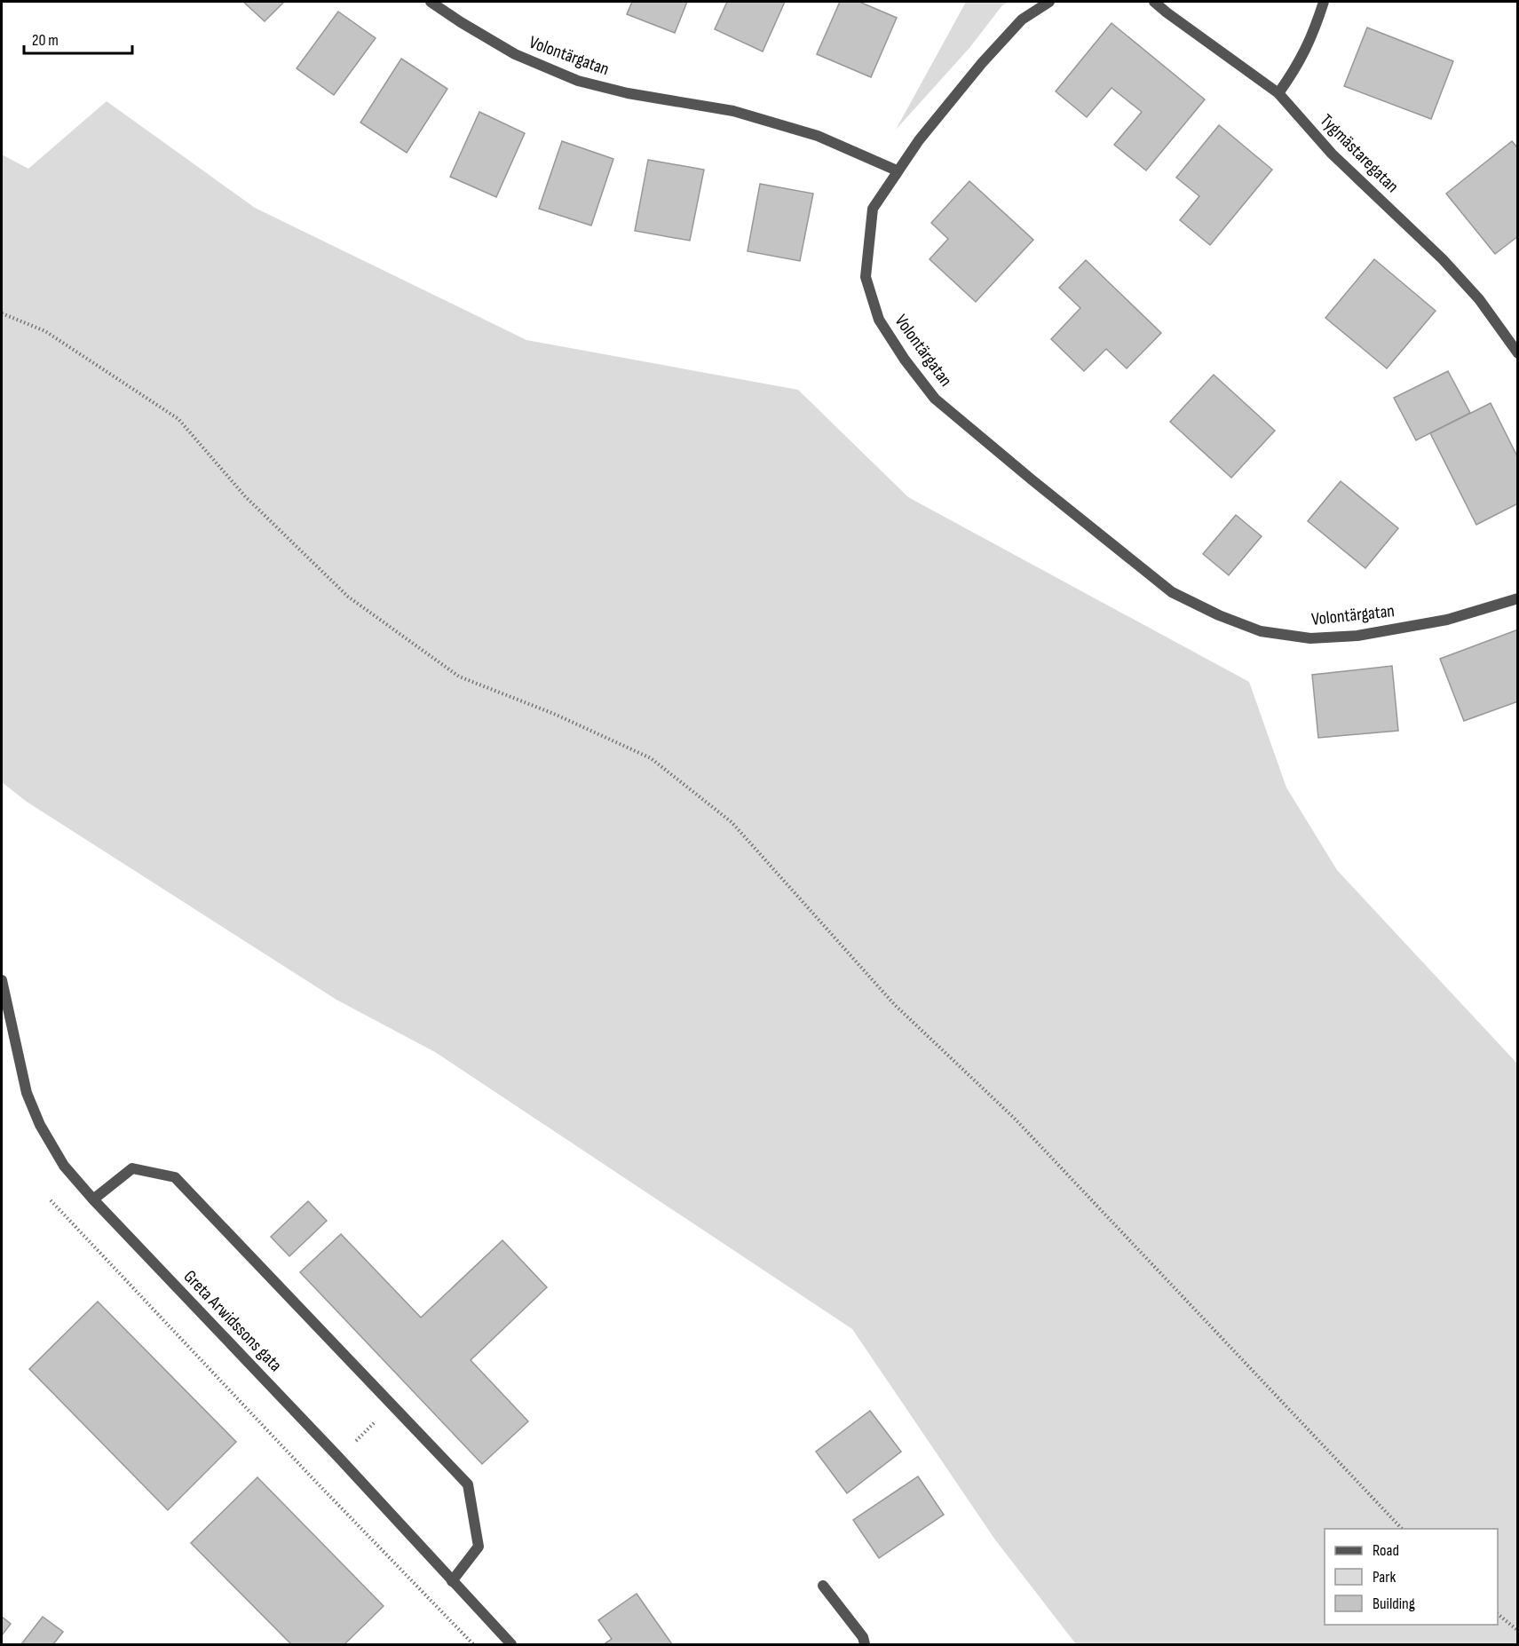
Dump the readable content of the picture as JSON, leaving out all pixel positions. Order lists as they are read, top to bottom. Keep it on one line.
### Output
{"streets":{"street":["Volontärgatan","Tygmästaregatan","Greta Arwidssons gata"]},"legend":["Road","Park","Building"],"scale_bar":"20 m"}
